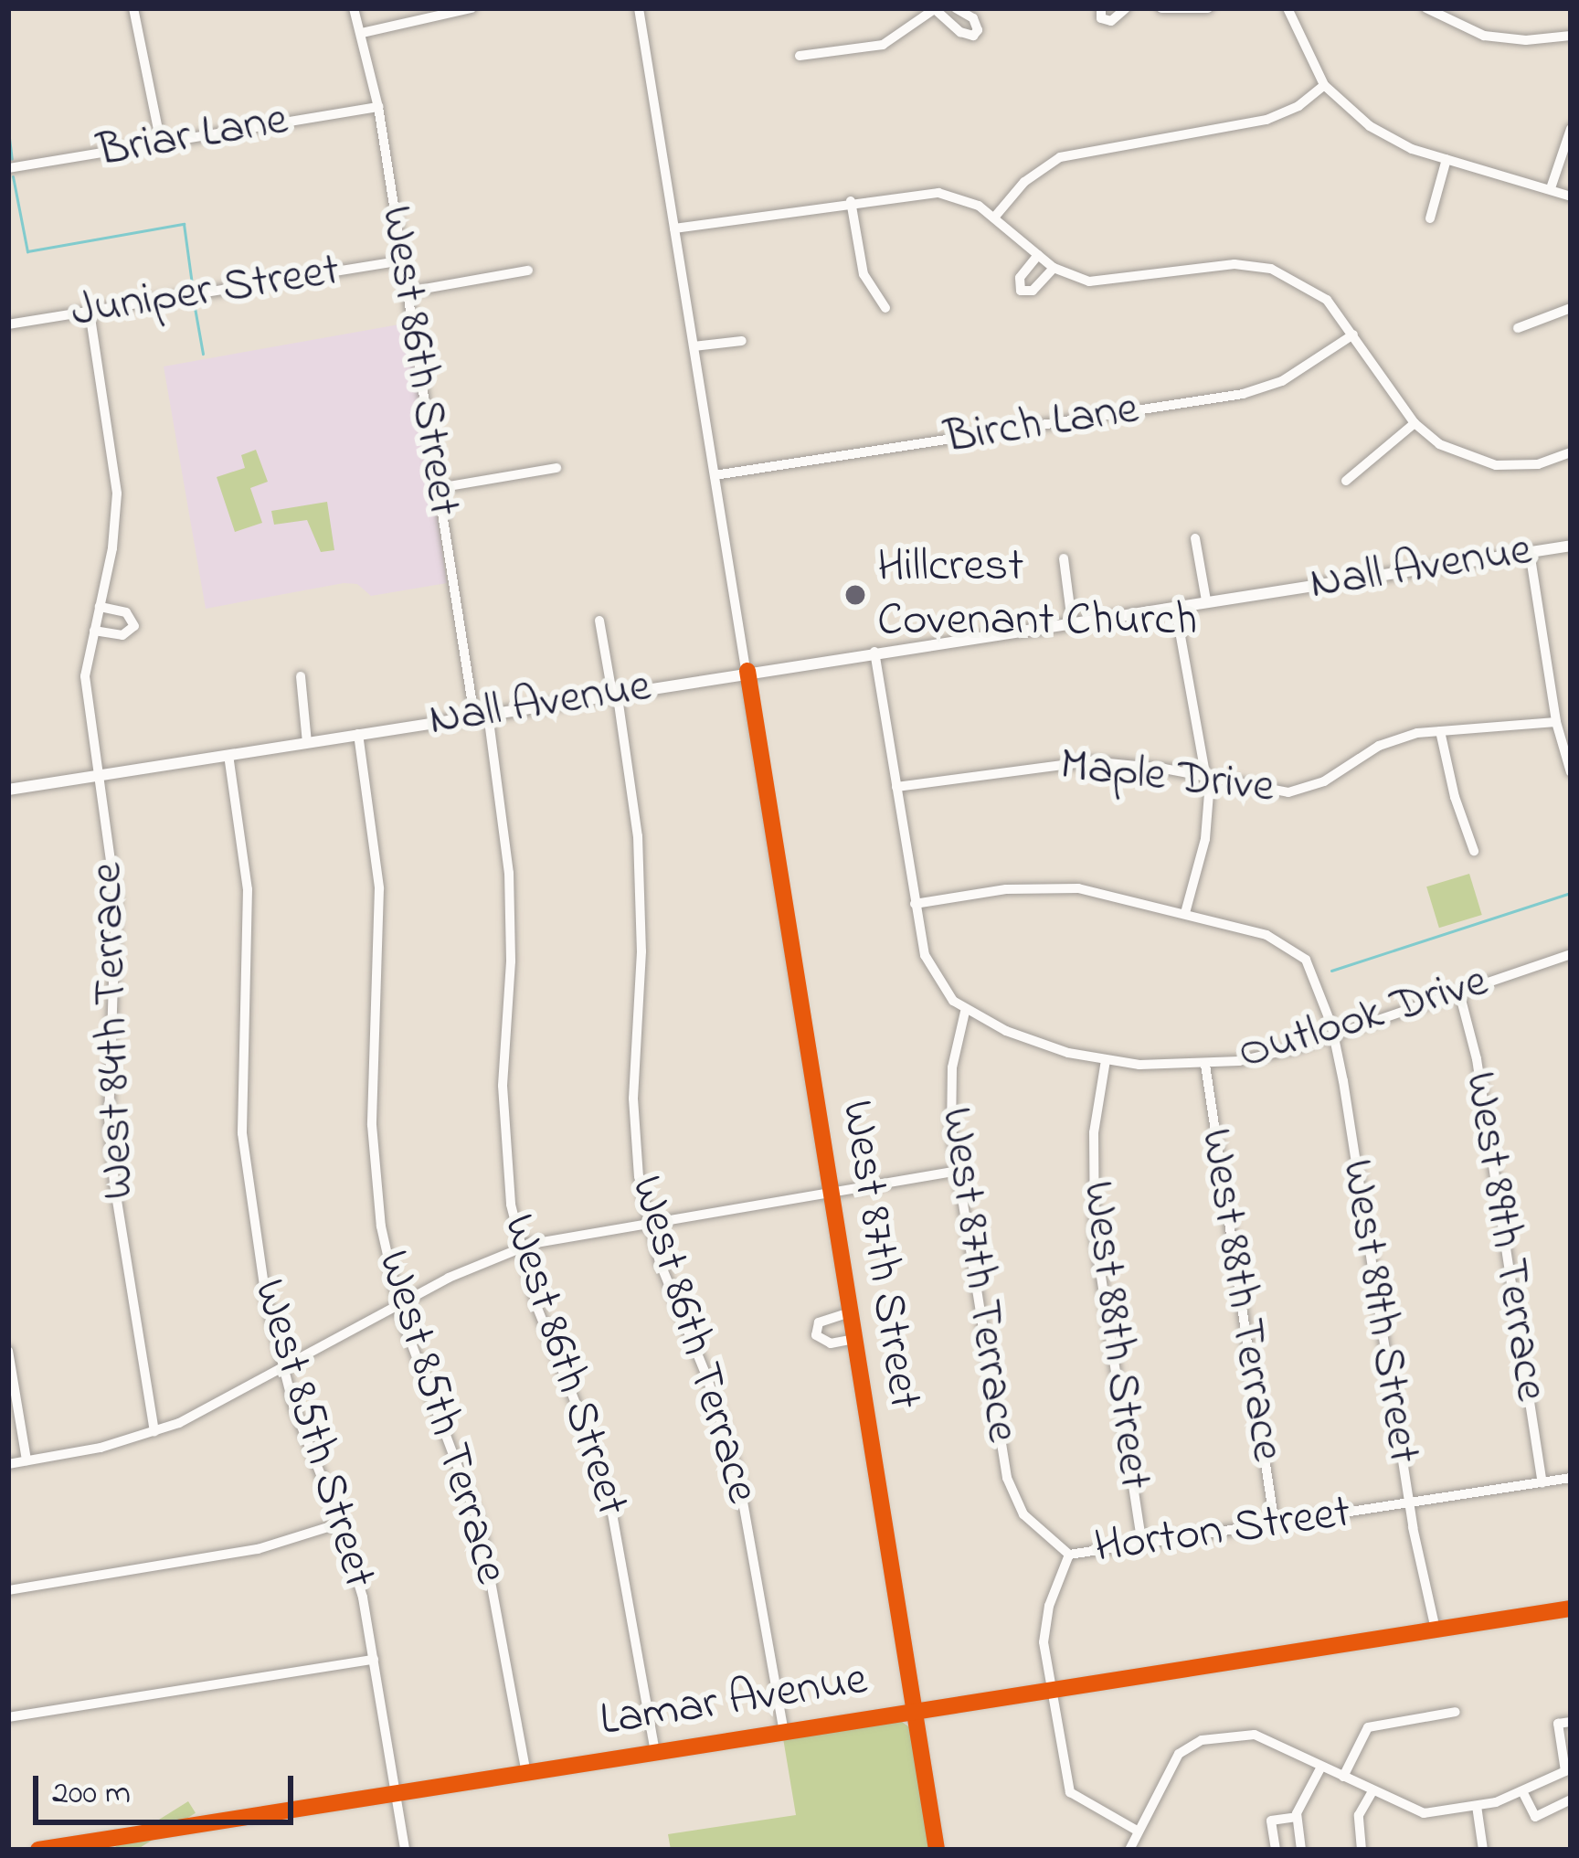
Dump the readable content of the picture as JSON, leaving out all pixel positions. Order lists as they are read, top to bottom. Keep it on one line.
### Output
{"streets":{"main road":["Nall Avenue"],"street":["Briar Lane","Juniper Street","West 86th Street","Birch Lane","Maple Drive","Outlook Drive","West 84th Terrace","West 89th Terrace","West 87th Street","West 87th Terrace","West 88th Terrace","West 89th Street","West 88th Street","West 86th Terrace","West 85th Terrace","West 85th Street","Horton Street","Lamar Avenue"]},"crossings":[["Briar Lane","West 86th Street"],["Juniper Street","West 86th Street"],["Juniper Street","West 84th Terrace"],["West 86th Street","Nall Avenue"],["West 86th Street","Lamar Avenue"],["Birch Lane","West 87th Street"],["Nall Avenue","West 84th Terrace"],["Nall Avenue","West 87th Street"],["Nall Avenue","West 86th Terrace"],["Nall Avenue","West 85th Terrace"],["Nall Avenue","West 85th Street"],["Outlook Drive","West 89th Terrace"],["Outlook Drive","West 87th Terrace"],["Outlook Drive","West 88th Terrace"],["Outlook Drive","West 89th Street"],["Outlook Drive","West 88th Street"],["West 89th Terrace","Horton Street"],["West 87th Street","Lamar Avenue"],["West 87th Terrace","Horton Street"],["West 88th Terrace","Horton Street"],["West 89th Street","Horton Street"],["West 89th Street","Lamar Avenue"],["West 88th Street","Horton Street"],["West 86th Terrace","Lamar Avenue"],["West 85th Terrace","Lamar Avenue"],["West 85th Street","Lamar Avenue"]],"places":["Hillcrest Covenant Church"],"scale_bar":"200 m"}
